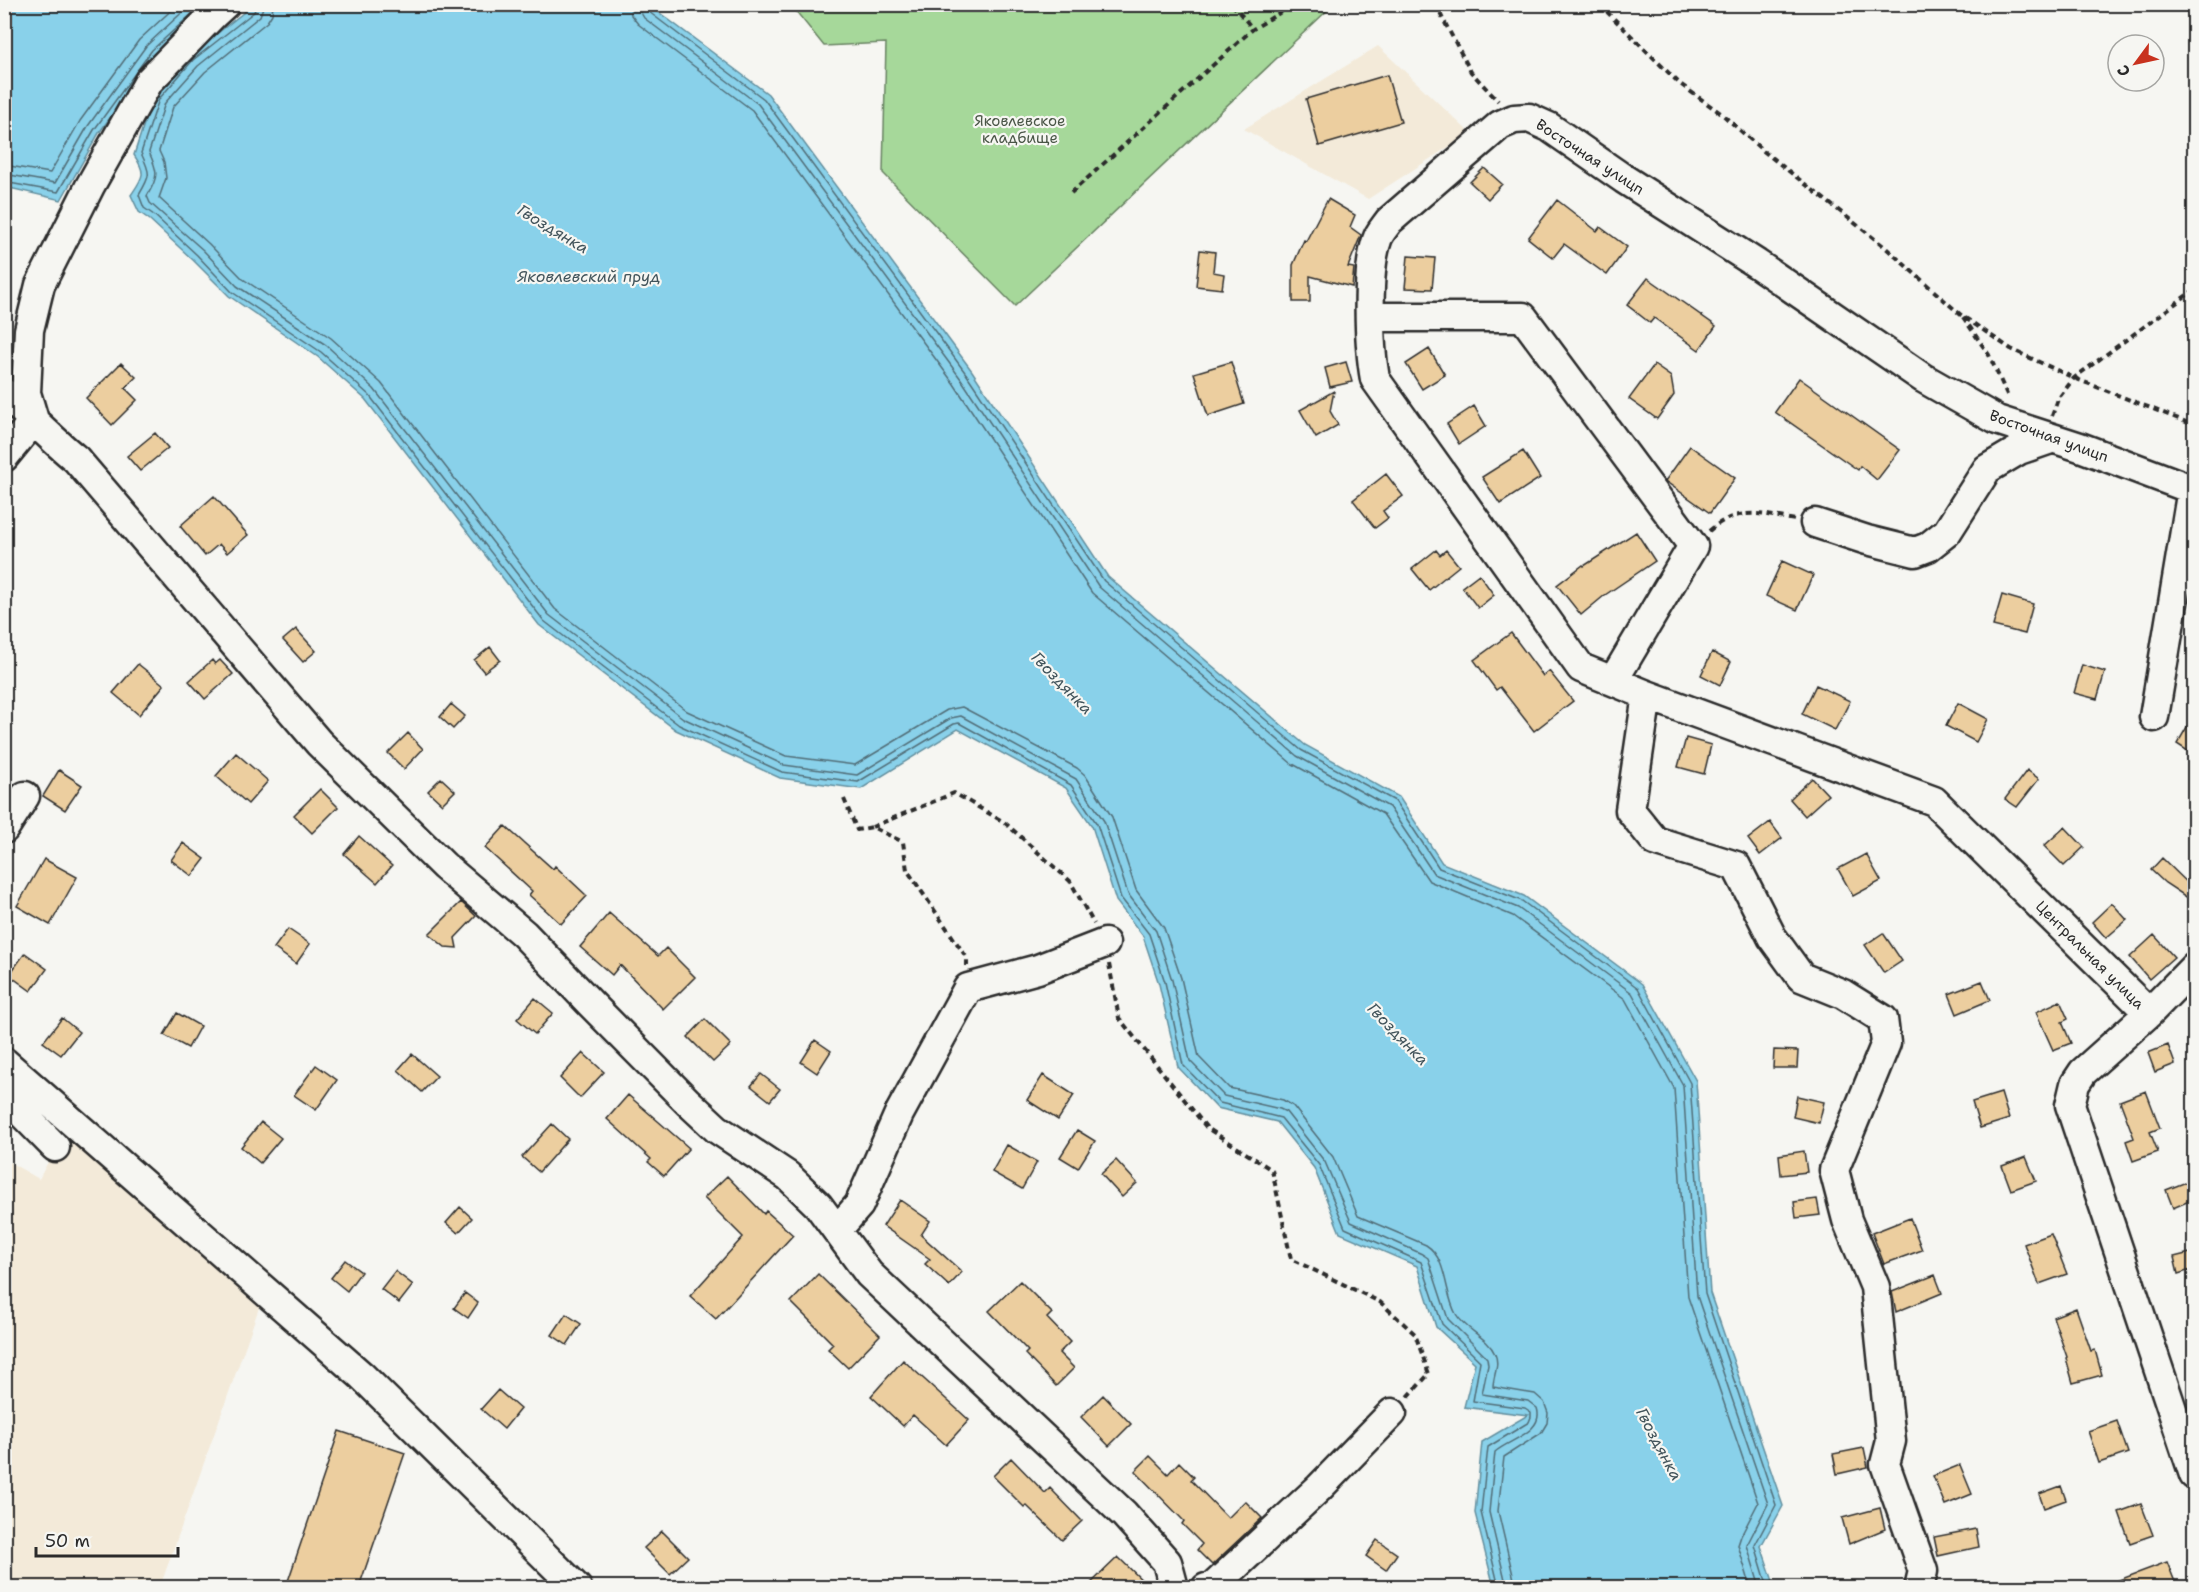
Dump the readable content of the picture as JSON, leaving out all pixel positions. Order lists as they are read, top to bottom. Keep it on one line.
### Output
{"streets":{"street":["Восточная улицп","Центральная улица"]},"crossings":[["Восточная улицп","Центральная улица"]],"water":["Гвоздянка","Яковлевский пруд"],"parks":["Яковлевское кладбище"],"scale_bar":"50 m","north":"bottom left"}
